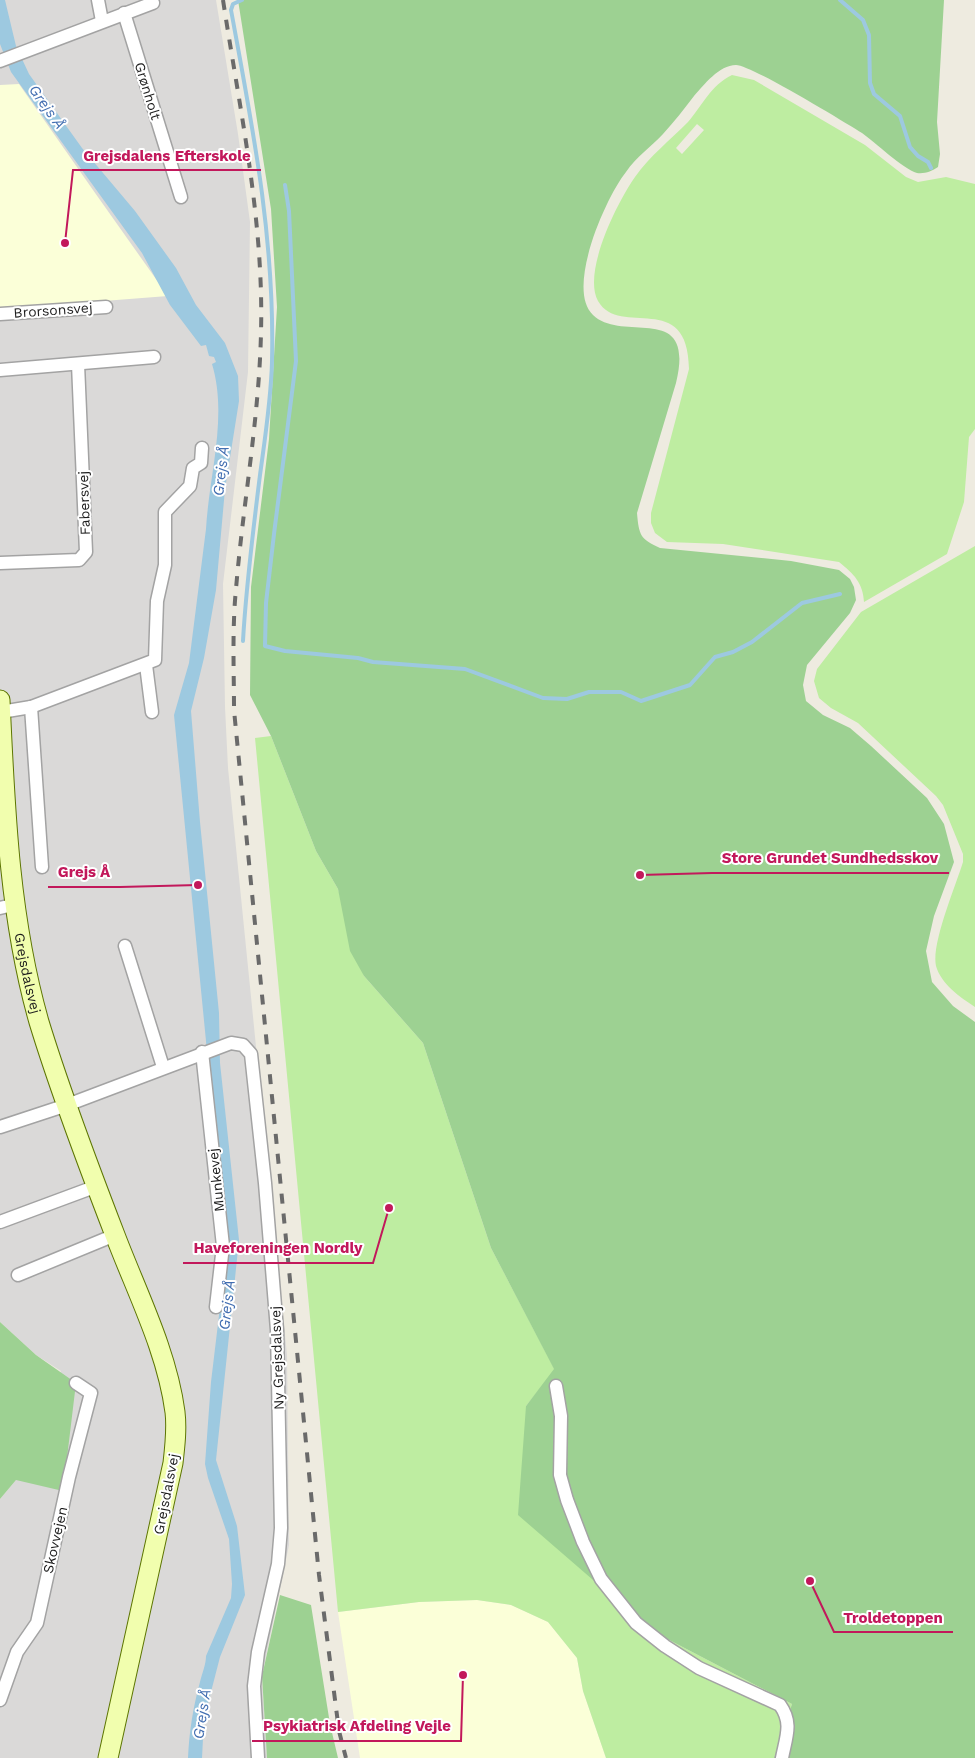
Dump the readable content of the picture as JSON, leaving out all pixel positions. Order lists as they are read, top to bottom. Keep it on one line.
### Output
{"streets":{"street":["Grønholt","Brorsonsvej","Fabersvej","Grejsdalsvej","Munkevej","Ny Grejsdalsvej","Skovvejen"]},"crossings":[["Grejsdalsvej","Ny Grejsdalsvej"],["Munkevej","Ny Grejsdalsvej"]],"water":["Grejs Å"],"places":["Grejsdalens Efterskole","Store Grundet Sundhedsskov","Grejs Å","Haveforeningen Nordly","Troldetoppen","Psykiatrisk Afdeling Vejle"]}
